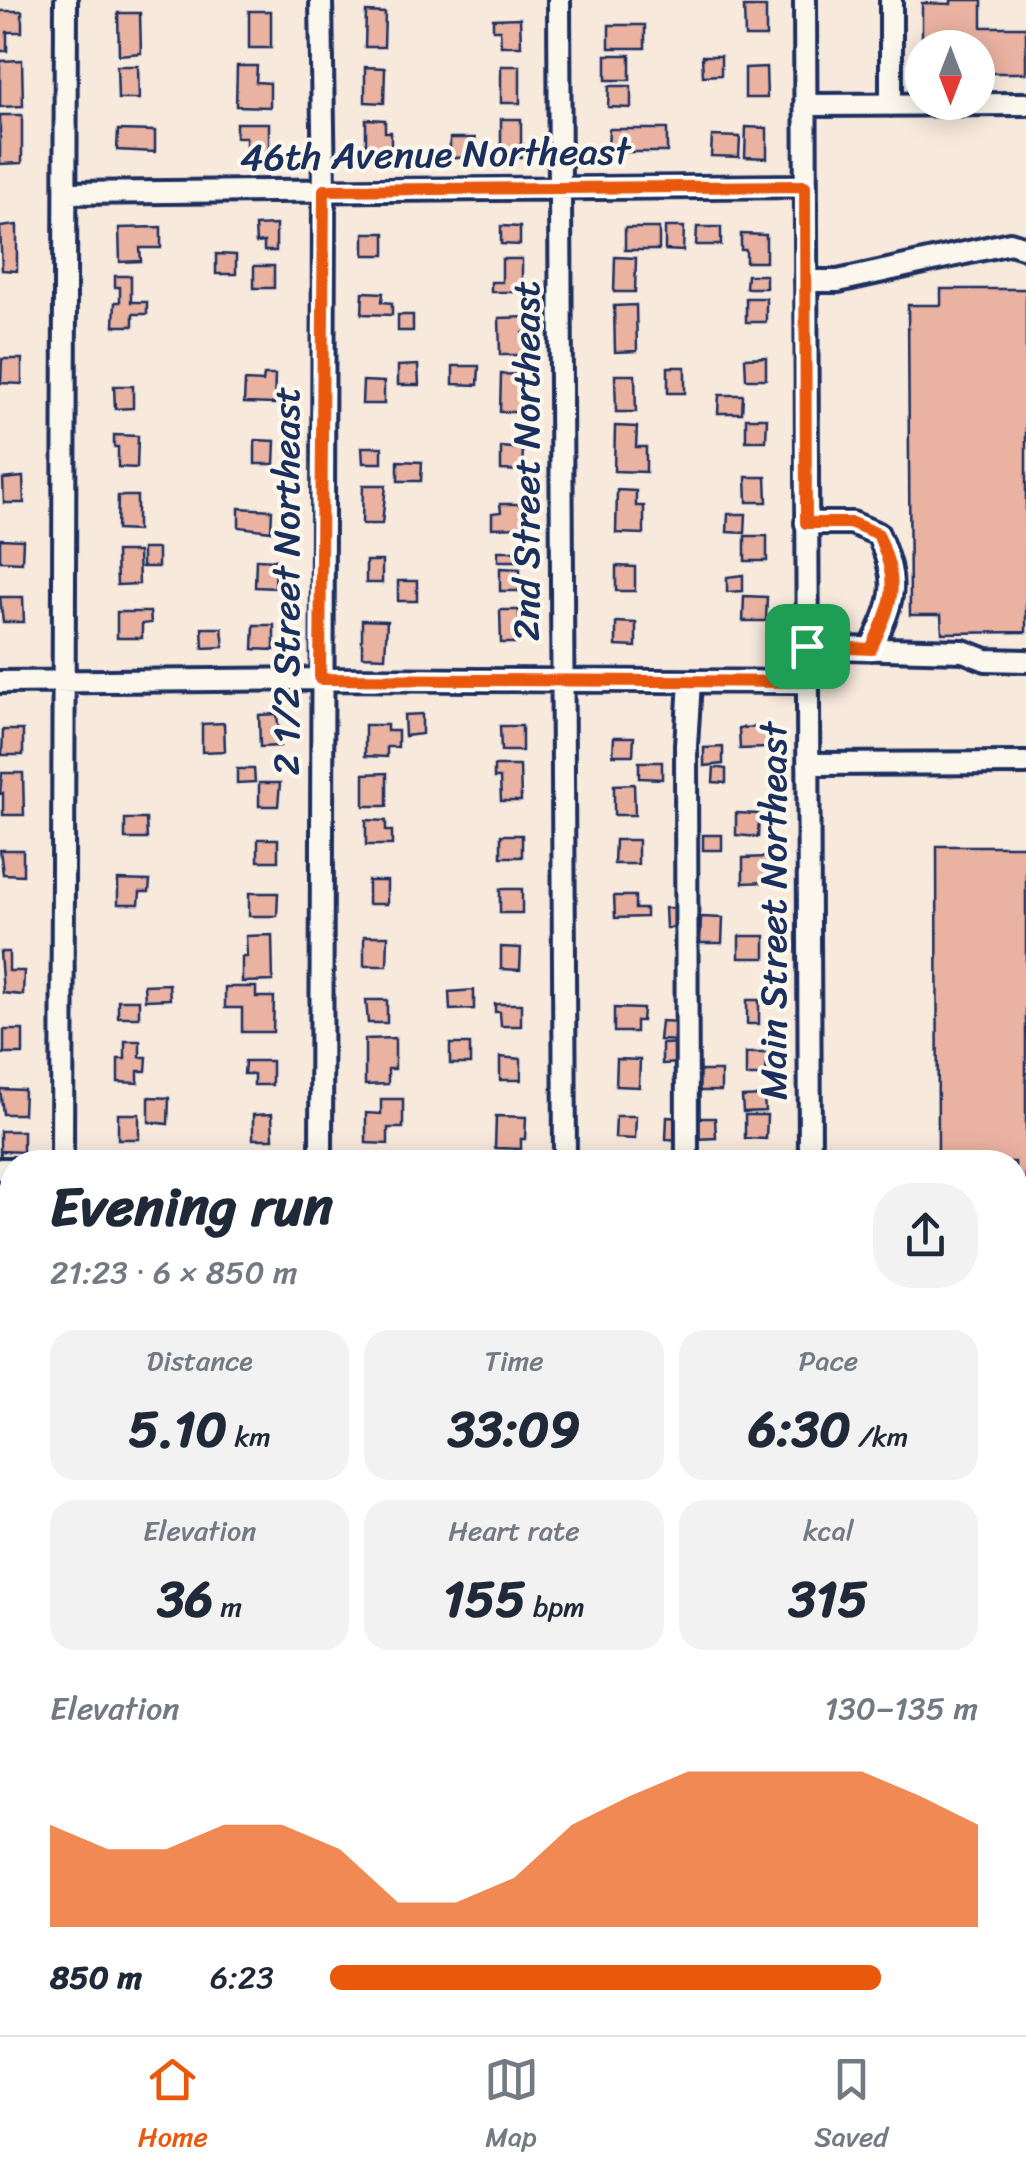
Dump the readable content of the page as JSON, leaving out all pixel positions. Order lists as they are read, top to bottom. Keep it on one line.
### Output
{"streets":{"street":["46th Avenue Northeast","2nd Street Northeast","2 1/2 Street Northeast","Main Street Northeast"]},"crossings":[["46th Avenue Northeast","2nd Street Northeast"],["46th Avenue Northeast","2 1/2 Street Northeast"],["46th Avenue Northeast","Main Street Northeast"]],"north":"bottom","page":{"heading":["Evening run","21:23 · 6 × 850 m"],"stats":[["Distance","5.10 km"],["Time","33:09"],["Pace","6:30 /km"],["Elevation","36 m"],["Heart rate","155 bpm"],["kcal","315"]],"chart":["Elevation","130–135 m"],"list":[{"name":"850 m","note":"6:23"}],"tabs":["Home","Map","Saved"]}}
